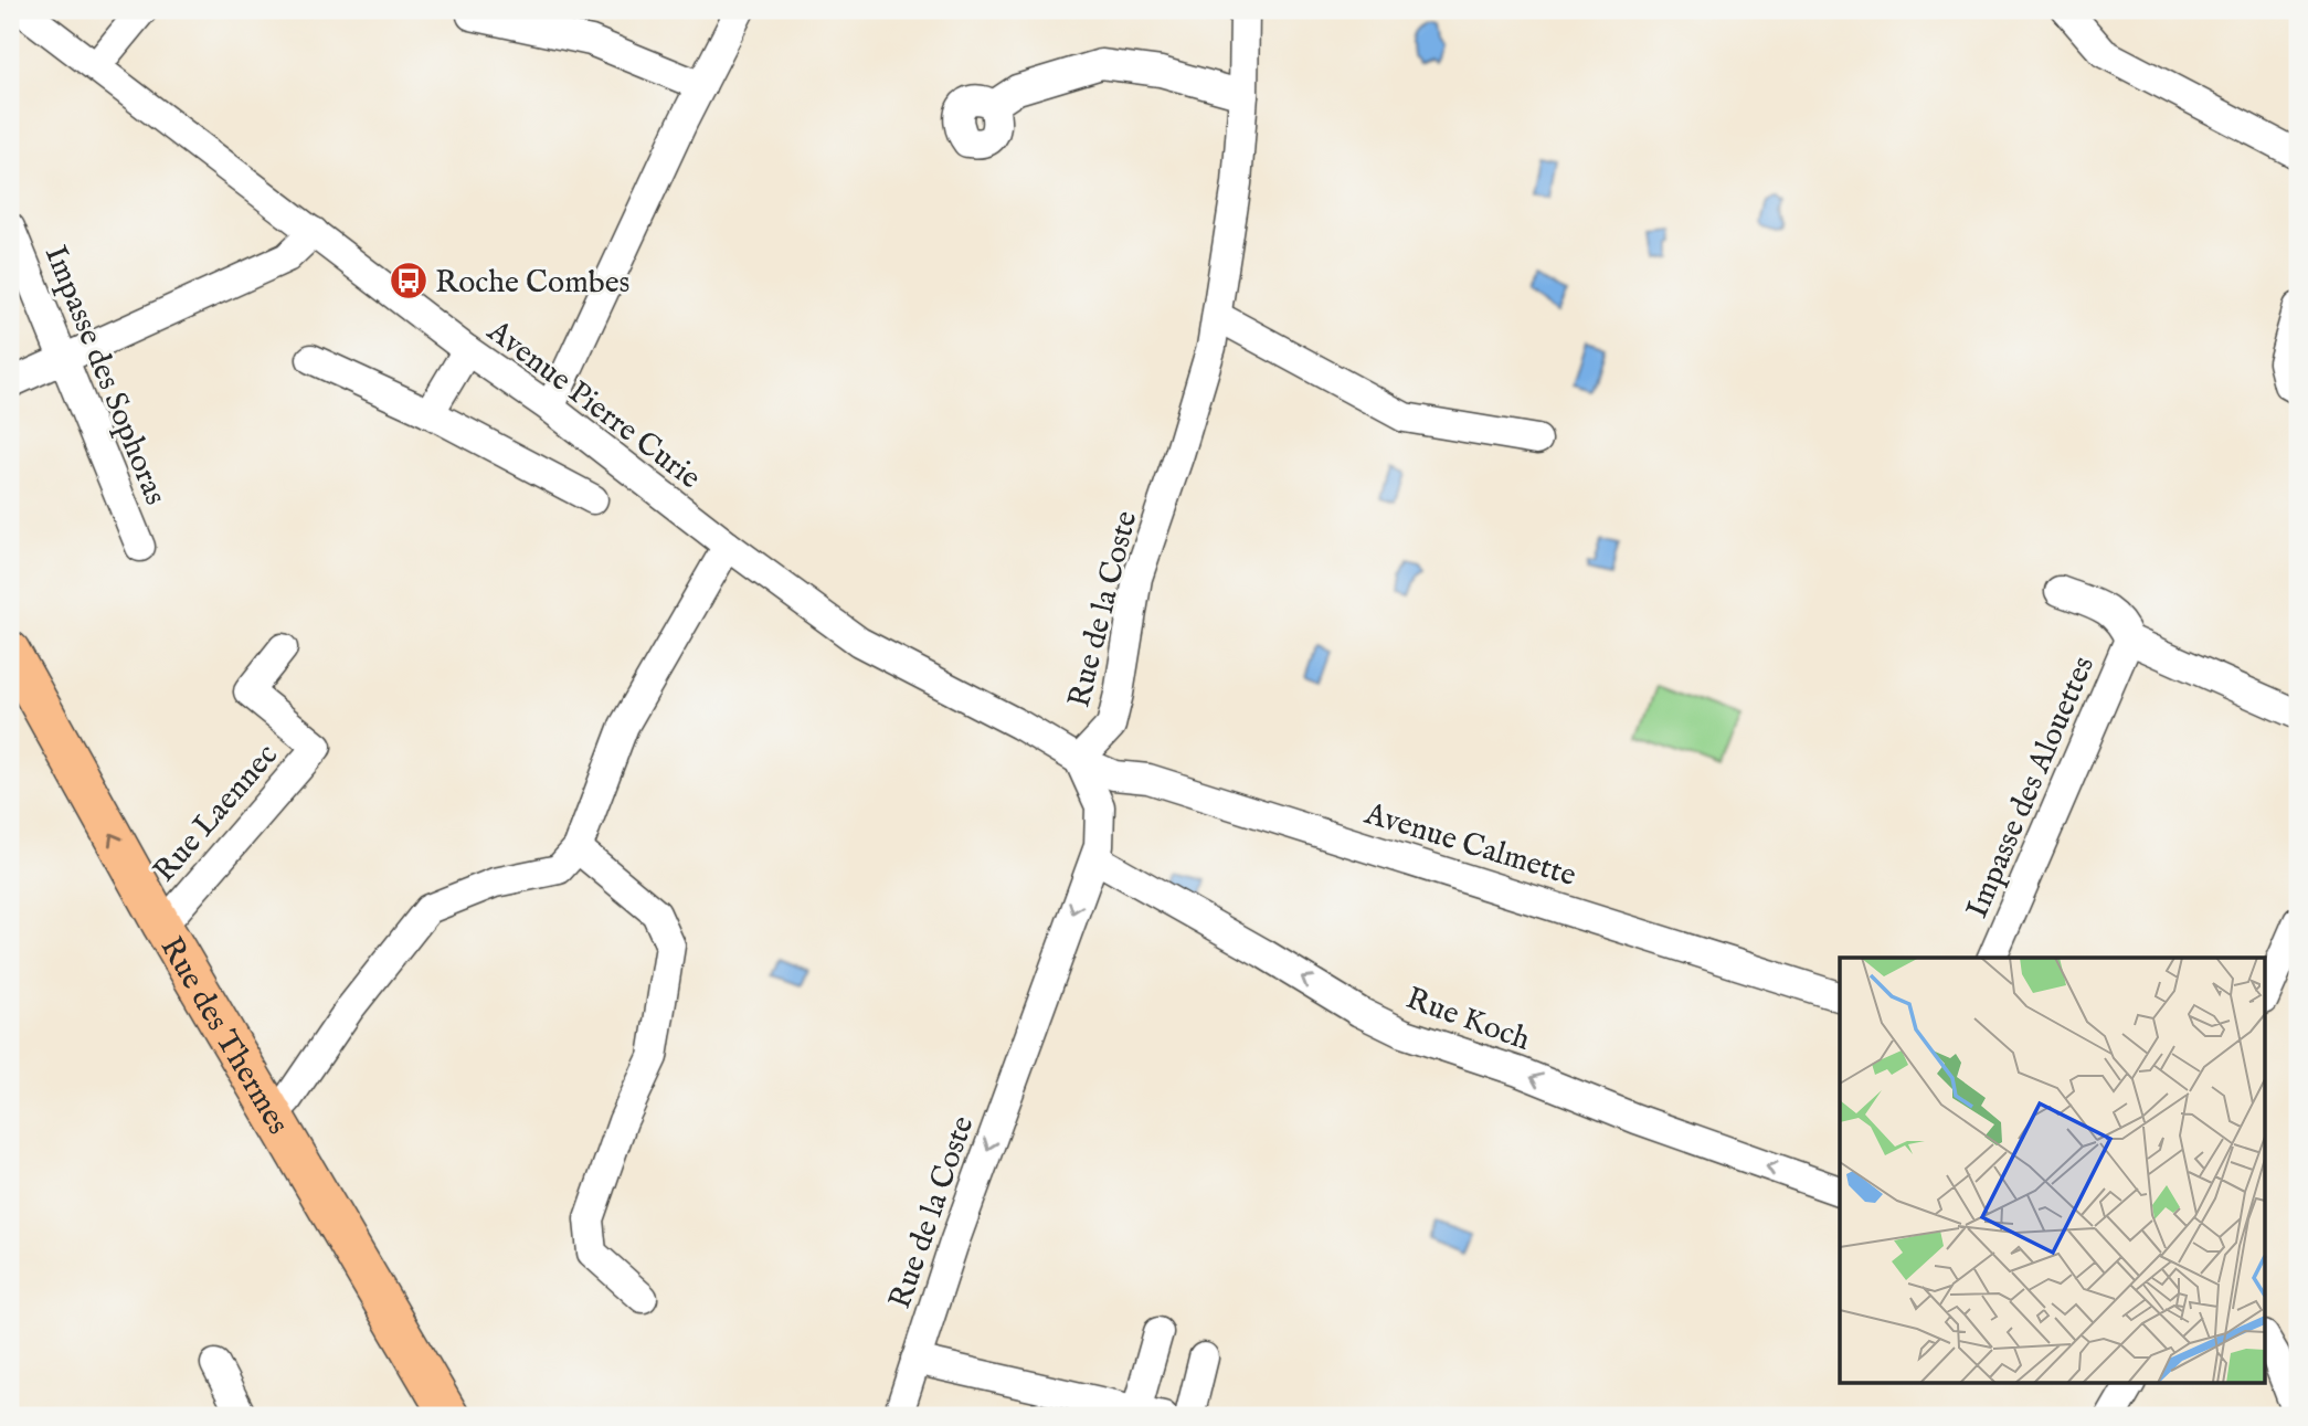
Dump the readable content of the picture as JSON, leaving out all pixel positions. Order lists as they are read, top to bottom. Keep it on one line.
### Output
{"streets":{"main road":["Rue des Thermes"],"street":["Impasse des Sophoras","Avenue Pierre Curie","Rue de la Coste","Impasse des Alouettes","Rue Laennec","Avenue Calmette","Rue Koch"]},"crossings":[["Avenue Pierre Curie","Rue de la Coste"],["Avenue Pierre Curie","Avenue Calmette"],["Rue de la Coste","Avenue Calmette"],["Rue de la Coste","Rue Koch"],["Rue Laennec","Rue des Thermes"]],"one_way":["Rue de la Coste","Rue Koch","Rue des Thermes"],"places":{"bus stop":["Roche Combes"]}}
